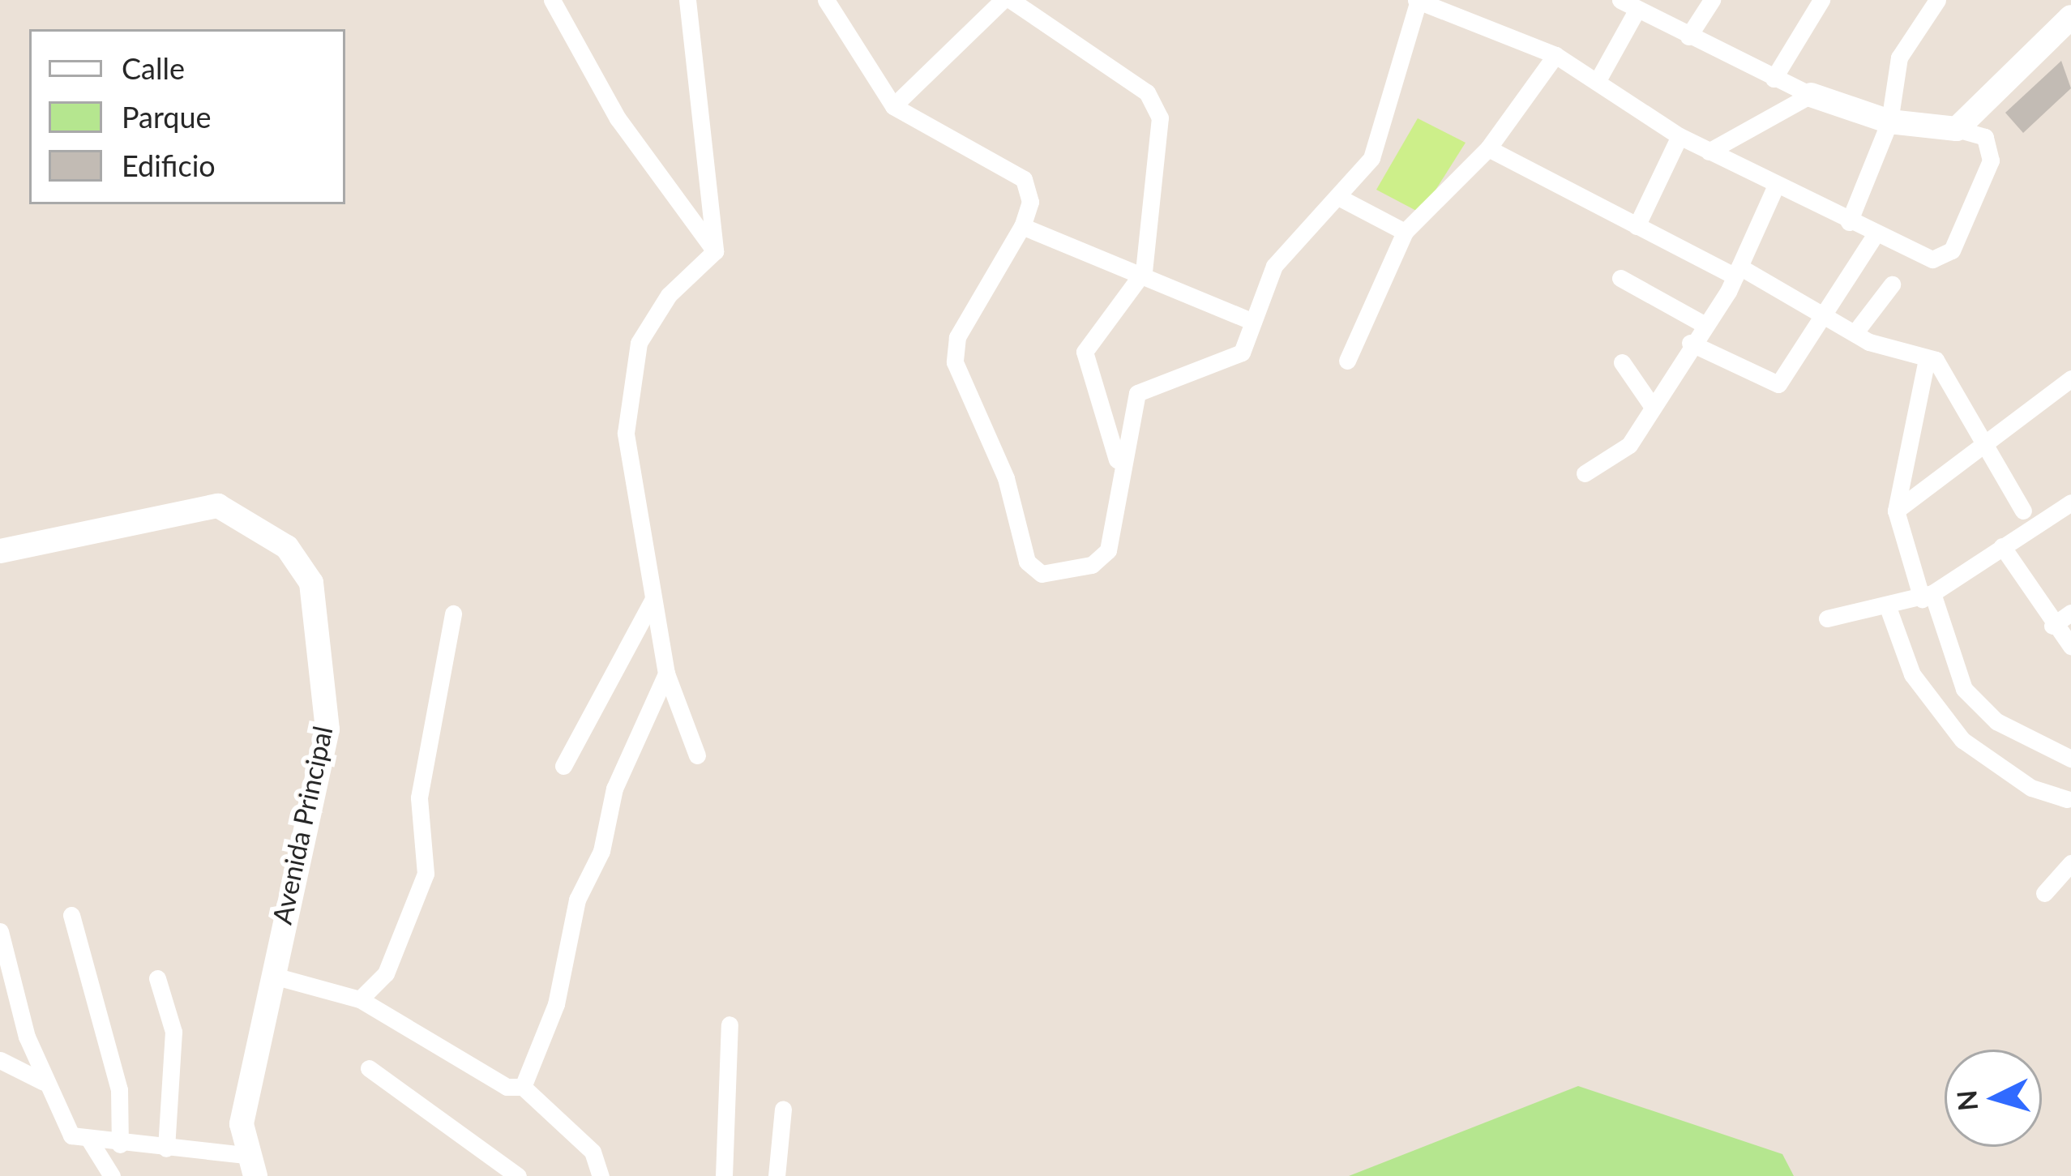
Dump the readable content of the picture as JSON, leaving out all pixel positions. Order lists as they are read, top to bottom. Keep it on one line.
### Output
{"streets":{"street":["Avenida Principal"]},"legend":["Calle","Parque","Edificio"],"north":"left"}
